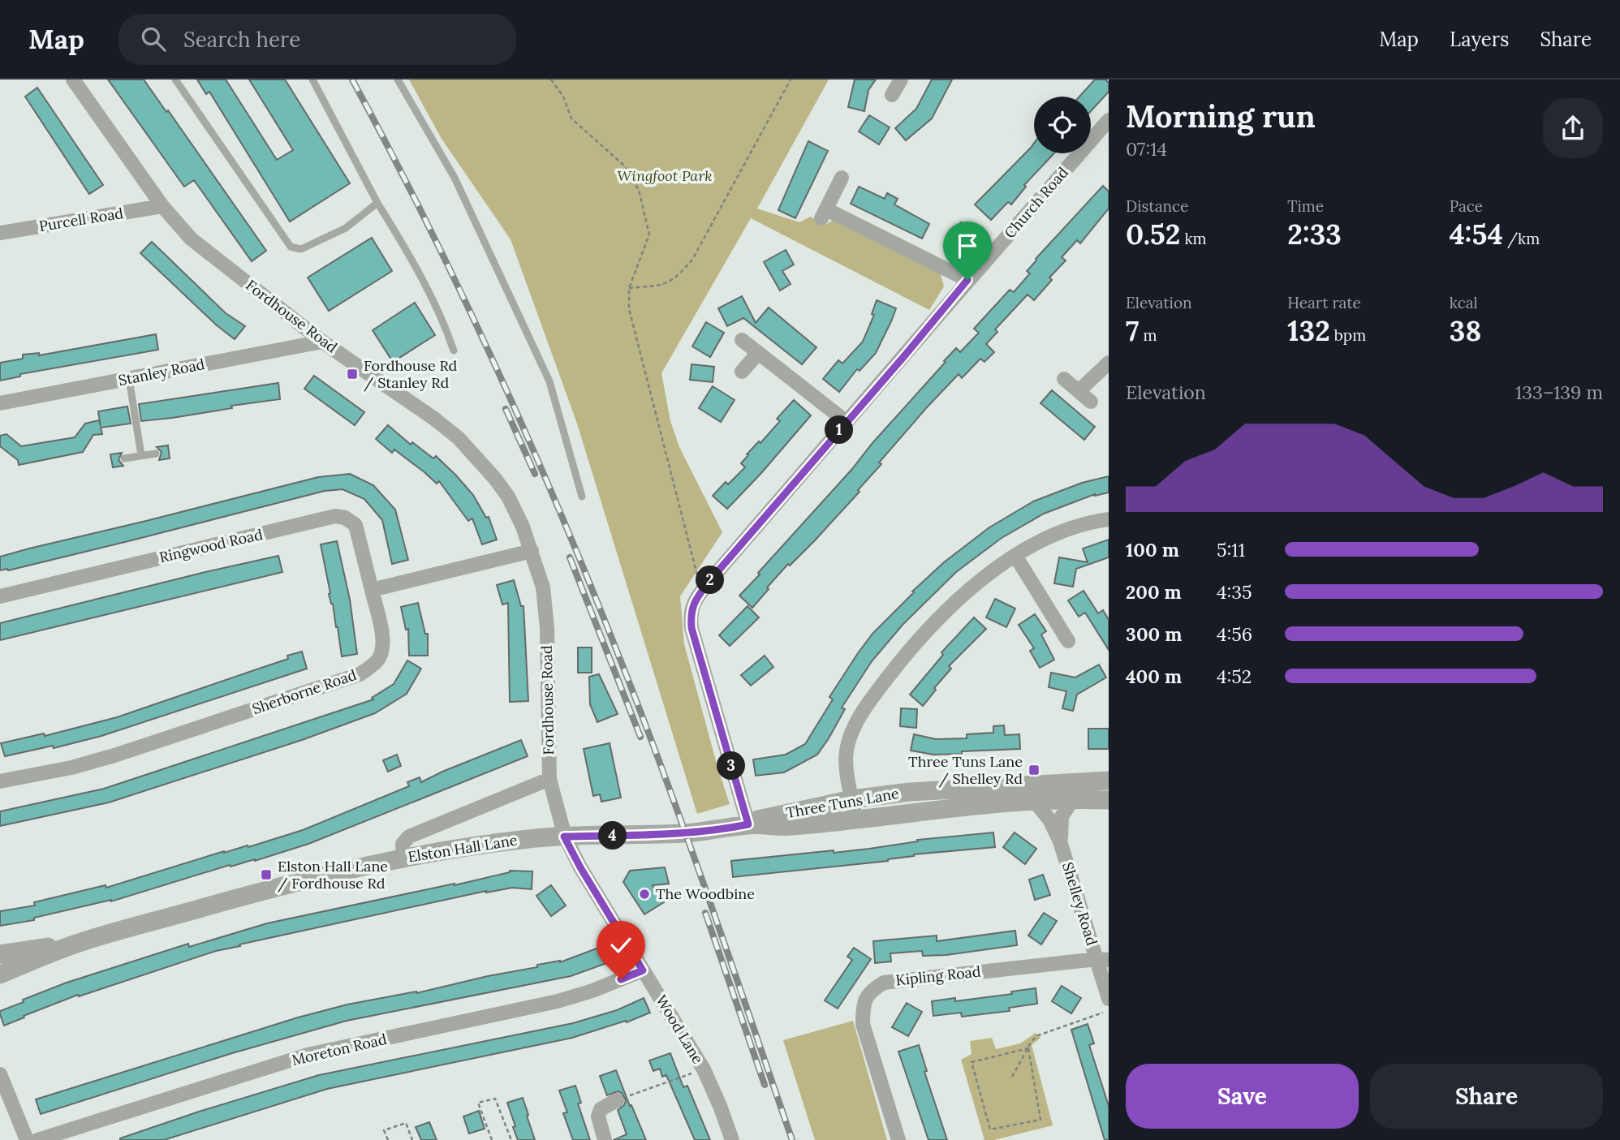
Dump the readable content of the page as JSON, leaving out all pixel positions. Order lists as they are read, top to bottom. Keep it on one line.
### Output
{"streets":{"street":["Church Road","Purcell Road","Fordhouse Road","Stanley Road","Ringwood Road","Sherborne Road","Three Tuns Lane","Elston Hall Lane","Shelley Road","Kipling Road","Wood Lane","Moreton Road"]},"crossings":[["Church Road","Three Tuns Lane"],["Purcell Road","Fordhouse Road"],["Fordhouse Road","Stanley Road"],["Fordhouse Road","Elston Hall Lane"],["Fordhouse Road","Wood Lane"],["Ringwood Road","Sherborne Road"],["Three Tuns Lane","Elston Hall Lane"],["Three Tuns Lane","Shelley Road"],["Elston Hall Lane","Wood Lane"],["Shelley Road","Kipling Road"],["Wood Lane","Moreton Road"]],"parks":["Wingfoot Park"],"places":{"transit":["Fordhouse Rd / Stanley Rd","Three Tuns Lane / Shelley Rd","Elston Hall Lane / Fordhouse Rd"],"other":["The Woodbine"]},"page":{"header":"Map","search":"Search here","nav":["Map","Layers","Share"],"heading":["Morning run","07:14"],"stats":[["Distance","0.52 km"],["Time","2:33"],["Pace","4:54 /km"],["Elevation","7 m"],["Heart rate","132 bpm"],["kcal","38"]],"chart":["Elevation","133–139 m"],"pins":["1","2","3","4"],"list":[{"name":"100 m","note":"5:11"},{"name":"200 m","note":"4:35"},{"name":"300 m","note":"4:56"},{"name":"400 m","note":"4:52"}],"buttons":["Save","Share"]}}
